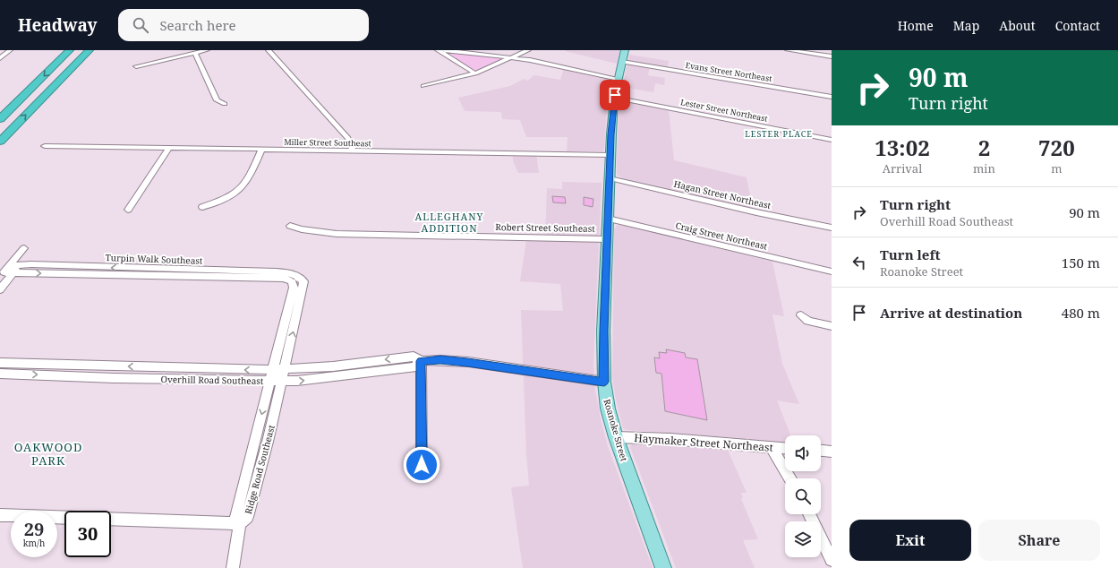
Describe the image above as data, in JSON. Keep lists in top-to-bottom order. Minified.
{"streets":{"main road":["Roanoke Street"],"street":["Evans Street Northeast","Lester Street Northeast","Miller Street Southeast","Hagan Street Northeast","Robert Street Southeast","Craig Street Northeast","Turpin Walk Southeast","Overhill Road Southeast","Haymaker Street Northeast","Ridge Road Southeast"]},"crossings":[["Evans Street Northeast","Roanoke Street"],["Lester Street Northeast","Roanoke Street"],["Miller Street Southeast","Roanoke Street"],["Hagan Street Northeast","Roanoke Street"],["Robert Street Southeast","Roanoke Street"],["Craig Street Northeast","Roanoke Street"],["Turpin Walk Southeast","Ridge Road Southeast"],["Overhill Road Southeast","Roanoke Street"],["Overhill Road Southeast","Ridge Road Southeast"],["Roanoke Street","Haymaker Street Northeast"]],"districts":["LESTER PLACE","ALLEGHANY ADDITION","OAKWOOD PARK"],"page":{"header":"Headway","search":"Search here","nav":["Home","Map","About","Contact"],"turn":["90 m","Turn right"],"eta":["13:02","Arrival","2","min","720","m"],"list":[{"name":"Turn right","note":"Overhill Road Southeast","value":"90 m"},{"name":"Turn left","note":"Roanoke Street","value":"150 m"},{"name":"Arrive at destination","value":"480 m"}],"speed":"29 km/h","limit":"30","buttons":["Exit","Share"]}}
